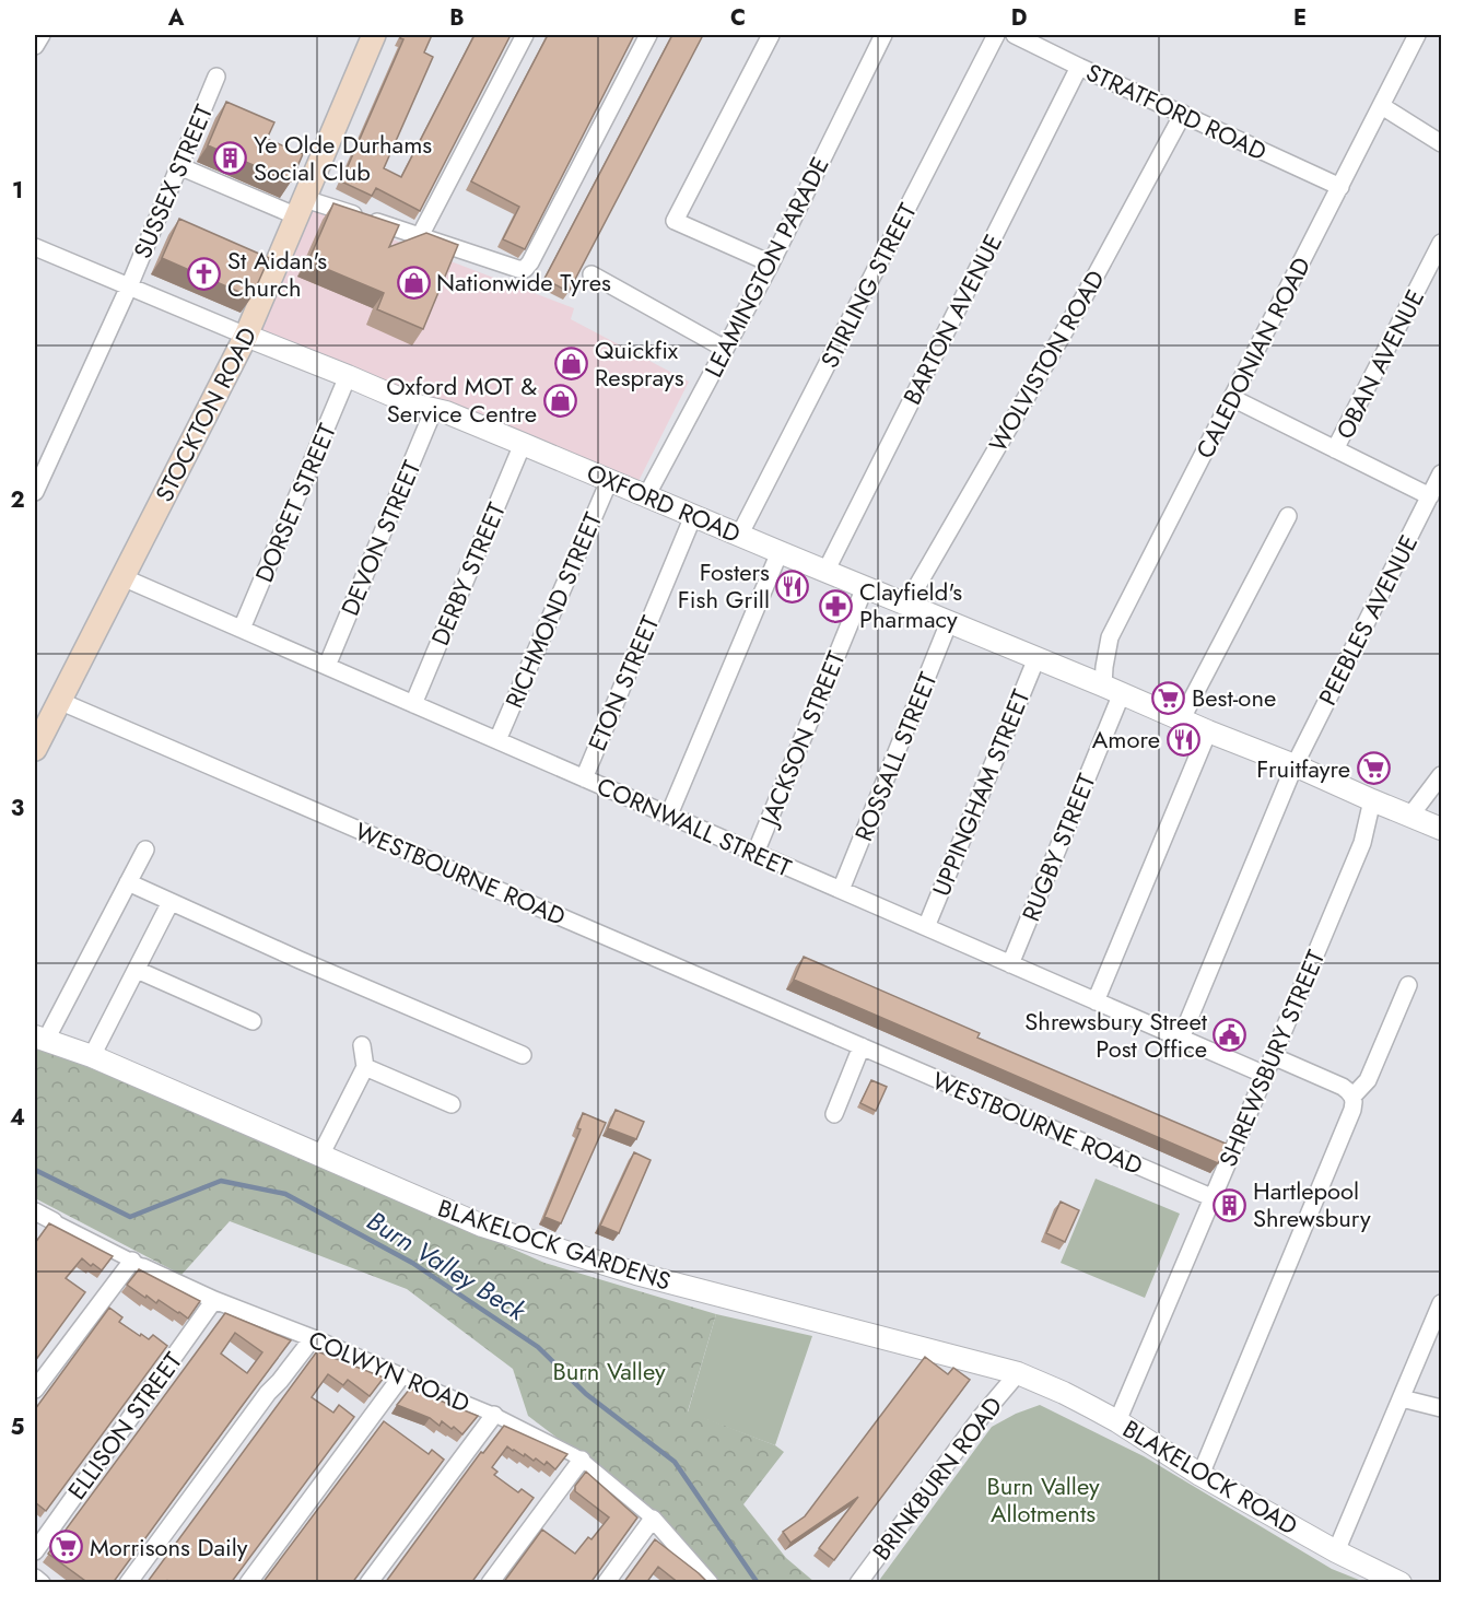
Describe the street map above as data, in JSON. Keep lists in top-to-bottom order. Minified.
{"streets":{"main road":["STOCKTON ROAD"],"street":["STRATFORD ROAD","SUSSEX STREET","LEAMINGTON PARADE","STIRLING STREET","BARTON AVENUE","CALEDONIAN ROAD","WOLVISTON ROAD","OBAN AVENUE","DORSET STREET","OXFORD ROAD","DEVON STREET","DERBY STREET","RICHMOND STREET","PEEBLES AVENUE","ETON STREET","JACKSON STREET","ROSSALL STREET","UPPINGHAM STREET","CORNWALL STREET","RUGBY STREET","WESTBOURNE ROAD","SHREWSBURY STREET","BLAKELOCK GARDENS","COLWYN ROAD","ELLISON STREET","BLAKELOCK ROAD","BRINKBURN ROAD"]},"crossings":[["STRATFORD ROAD","BARTON AVENUE"],["STRATFORD ROAD","CALEDONIAN ROAD"],["STRATFORD ROAD","WOLVISTON ROAD"],["LEAMINGTON PARADE","OXFORD ROAD"],["STIRLING STREET","OXFORD ROAD"],["BARTON AVENUE","OXFORD ROAD"],["CALEDONIAN ROAD","OXFORD ROAD"],["CALEDONIAN ROAD","RUGBY STREET"],["WOLVISTON ROAD","OXFORD ROAD"],["STOCKTON ROAD","OXFORD ROAD"],["STOCKTON ROAD","CORNWALL STREET"],["STOCKTON ROAD","WESTBOURNE ROAD"],["DORSET STREET","OXFORD ROAD"],["DORSET STREET","CORNWALL STREET"],["OXFORD ROAD","DEVON STREET"],["OXFORD ROAD","DERBY STREET"],["OXFORD ROAD","RICHMOND STREET"],["OXFORD ROAD","PEEBLES AVENUE"],["OXFORD ROAD","ETON STREET"],["OXFORD ROAD","JACKSON STREET"],["OXFORD ROAD","ROSSALL STREET"],["OXFORD ROAD","UPPINGHAM STREET"],["OXFORD ROAD","RUGBY STREET"],["OXFORD ROAD","SHREWSBURY STREET"],["DEVON STREET","CORNWALL STREET"],["DERBY STREET","CORNWALL STREET"],["RICHMOND STREET","CORNWALL STREET"],["PEEBLES AVENUE","CORNWALL STREET"],["ETON STREET","CORNWALL STREET"],["JACKSON STREET","CORNWALL STREET"],["ROSSALL STREET","CORNWALL STREET"],["UPPINGHAM STREET","CORNWALL STREET"],["CORNWALL STREET","RUGBY STREET"],["CORNWALL STREET","SHREWSBURY STREET"],["WESTBOURNE ROAD","SHREWSBURY STREET"],["SHREWSBURY STREET","BLAKELOCK ROAD"],["BLAKELOCK GARDENS","BLAKELOCK ROAD"],["BLAKELOCK GARDENS","BRINKBURN ROAD"],["COLWYN ROAD","ELLISON STREET"],["BLAKELOCK ROAD","BRINKBURN ROAD"]],"water":["Burn Valley Beck"],"parks":["Burn Valley","Burn Valley Allotments"],"places":{"building":["Ye Olde Durhams Social Club","Hartlepool Shrewsbury"],"church":["St Aidan's Church"],"shop":["Nationwide Tyres","Quickfix Resprays","Oxford MOT & Service Centre"],"restaurant":["Fosters Fish Grill","Amore"],"pharmacy":["Clayfield's Pharmacy"],"supermarket":["Best-one","Fruitfayre","Morrisons Daily"],"public building":["Shrewsbury Street Post Office"]},"grid":{"columns":["A","B","C","D","E"],"rows":["1","2","3","4","5"]}}
